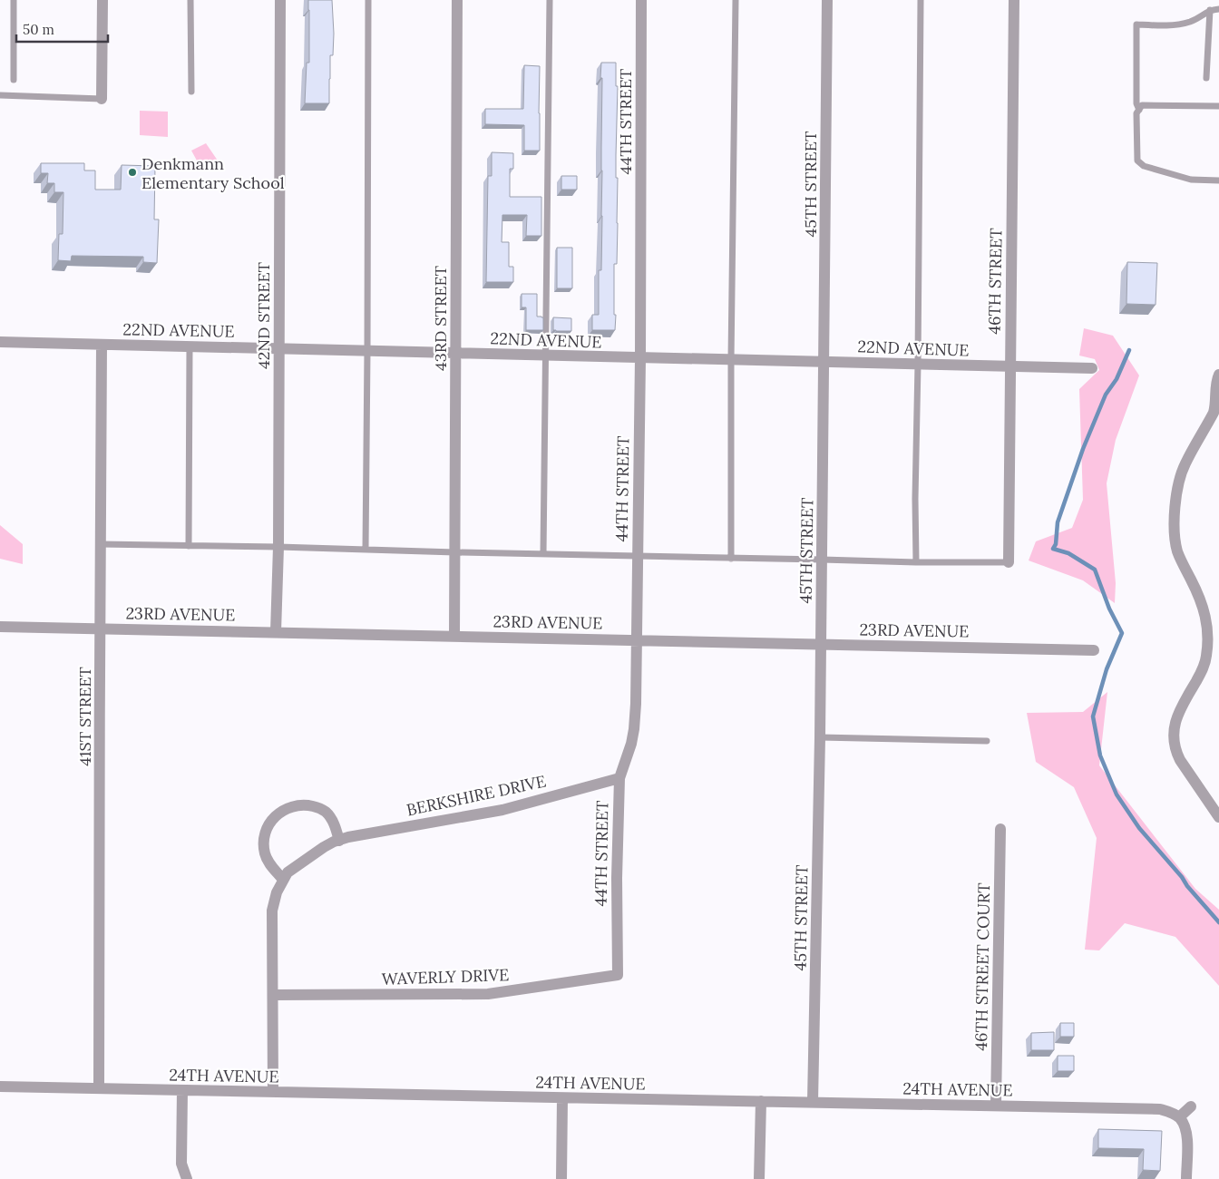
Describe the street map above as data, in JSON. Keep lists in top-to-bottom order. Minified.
{"streets":{"street":["44TH STREET","45TH STREET","46TH STREET","42ND STREET","43RD STREET","22ND AVENUE","23RD AVENUE","41ST STREET","BERKSHIRE DRIVE","46TH STREET COURT","WAVERLY DRIVE","24TH AVENUE"]},"crossings":[["44TH STREET","22ND AVENUE"],["44TH STREET","23RD AVENUE"],["44TH STREET","BERKSHIRE DRIVE"],["44TH STREET","WAVERLY DRIVE"],["45TH STREET","22ND AVENUE"],["45TH STREET","23RD AVENUE"],["45TH STREET","24TH AVENUE"],["46TH STREET","22ND AVENUE"],["42ND STREET","22ND AVENUE"],["42ND STREET","23RD AVENUE"],["43RD STREET","22ND AVENUE"],["43RD STREET","23RD AVENUE"],["22ND AVENUE","41ST STREET"],["23RD AVENUE","41ST STREET"],["41ST STREET","24TH AVENUE"],["BERKSHIRE DRIVE","WAVERLY DRIVE"],["BERKSHIRE DRIVE","24TH AVENUE"],["46TH STREET COURT","24TH AVENUE"]],"places":["Denkmann Elementary School"],"scale_bar":"50 m"}
